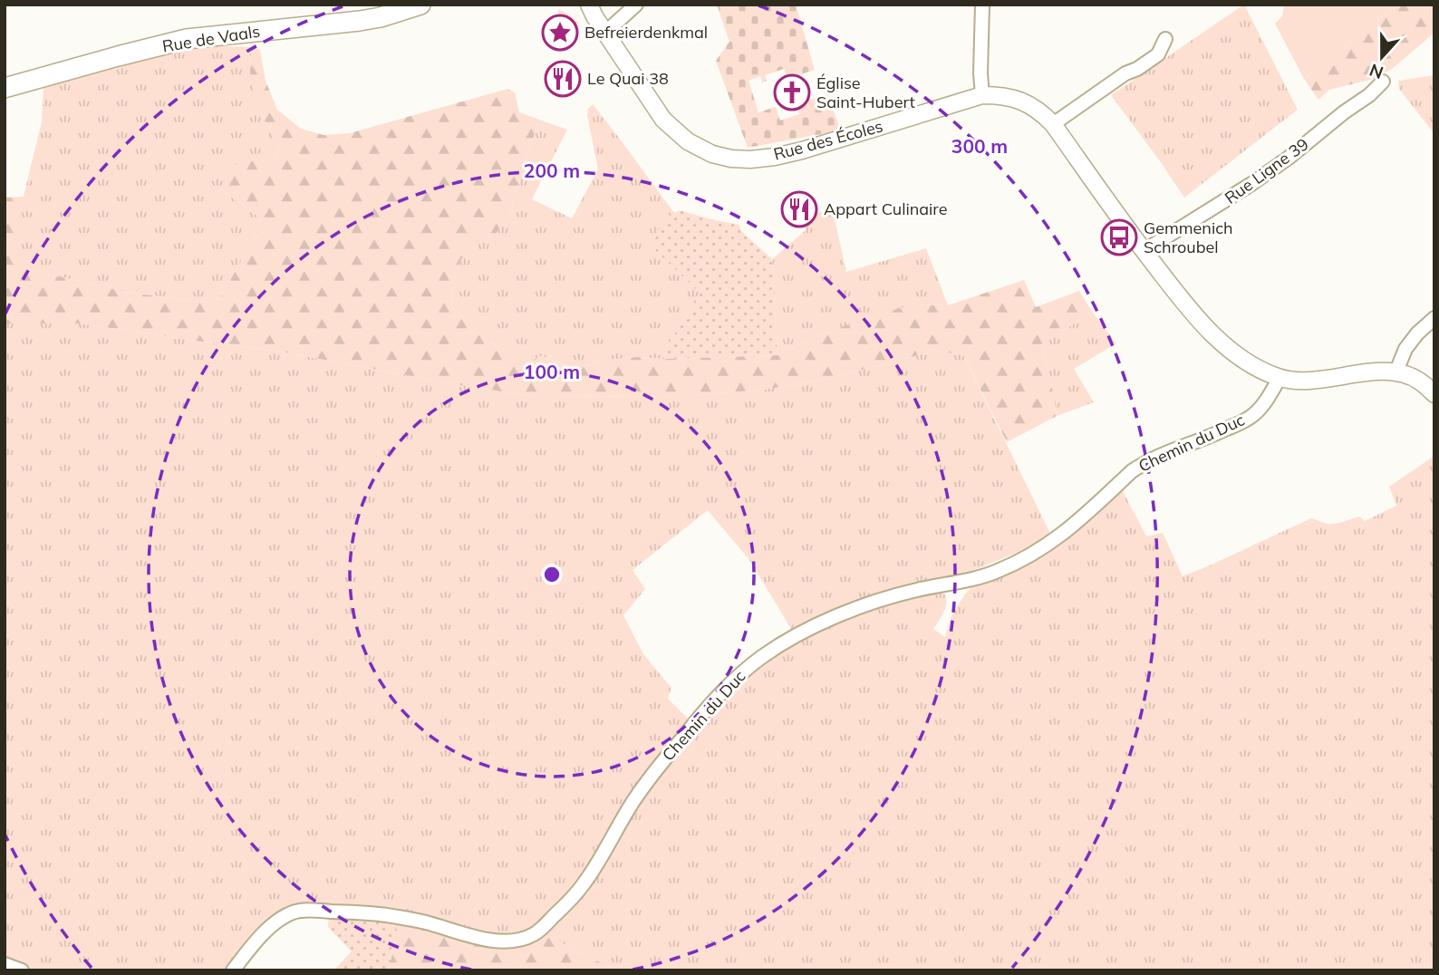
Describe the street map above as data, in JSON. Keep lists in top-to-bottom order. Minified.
{"streets":{"main road":["Rue de Vaals"],"street":["Rue des Écoles","Rue Ligne 39","Chemin du Duc"]},"crossings":[["Rue des Écoles","Rue Ligne 39"],["Rue des Écoles","Chemin du Duc"]],"places":{"place":["Befreierdenkmal"],"restaurant":["Le Quai 38","Appart Culinaire"],"church":["Église Saint-Hubert"],"bus stop":["Gemmenich Schroubel"]},"north":"bottom","rings":["300 m","200 m","100 m"]}
